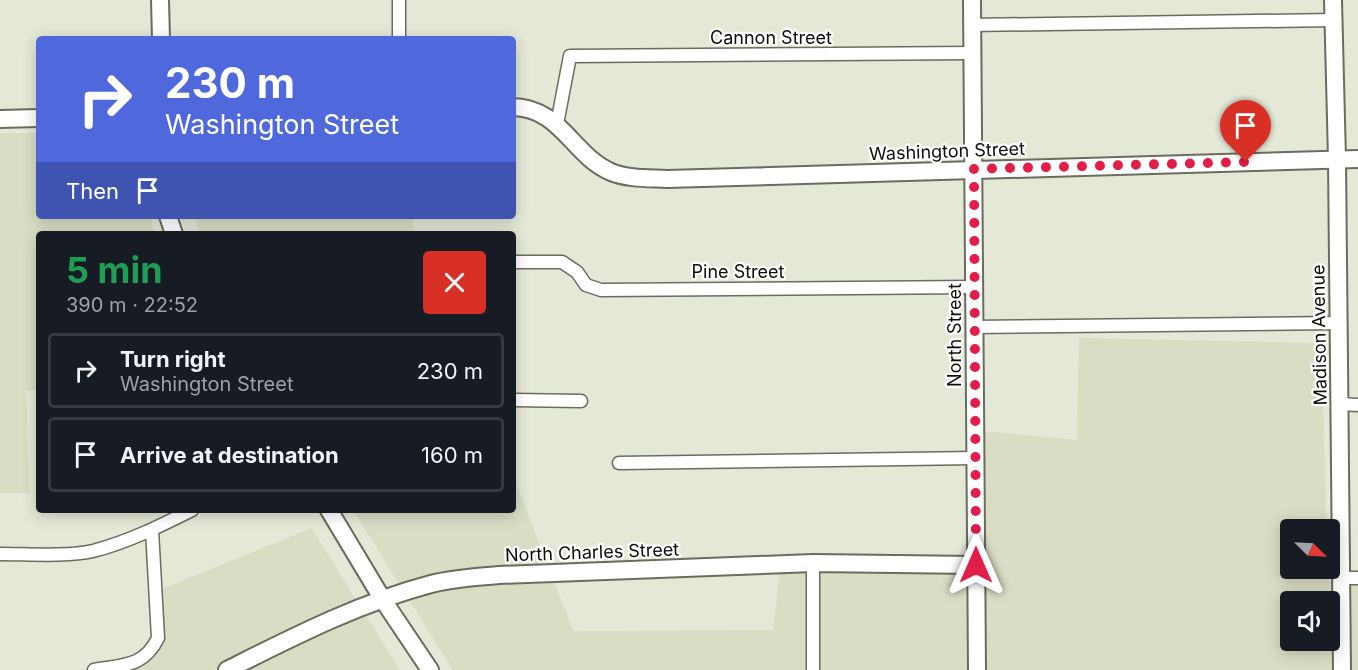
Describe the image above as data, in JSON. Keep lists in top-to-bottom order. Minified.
{"streets":{"street":["Cannon Street","Washington Street","Pine Street","North Street","Madison Avenue","North Charles Street"]},"crossings":[["Cannon Street","Washington Street"],["Cannon Street","North Street"],["Washington Street","North Street"],["Washington Street","Madison Avenue"],["Pine Street","North Street"],["North Street","North Charles Street"]],"north":"bottom right","page":{"turn":["230 m","Washington Street"],"then":"Then","heading":["5 min","390 m · 22:52"],"list":[{"name":"Turn right","note":"Washington Street","value":"230 m"},{"name":"Arrive at destination","value":"160 m"}]}}
